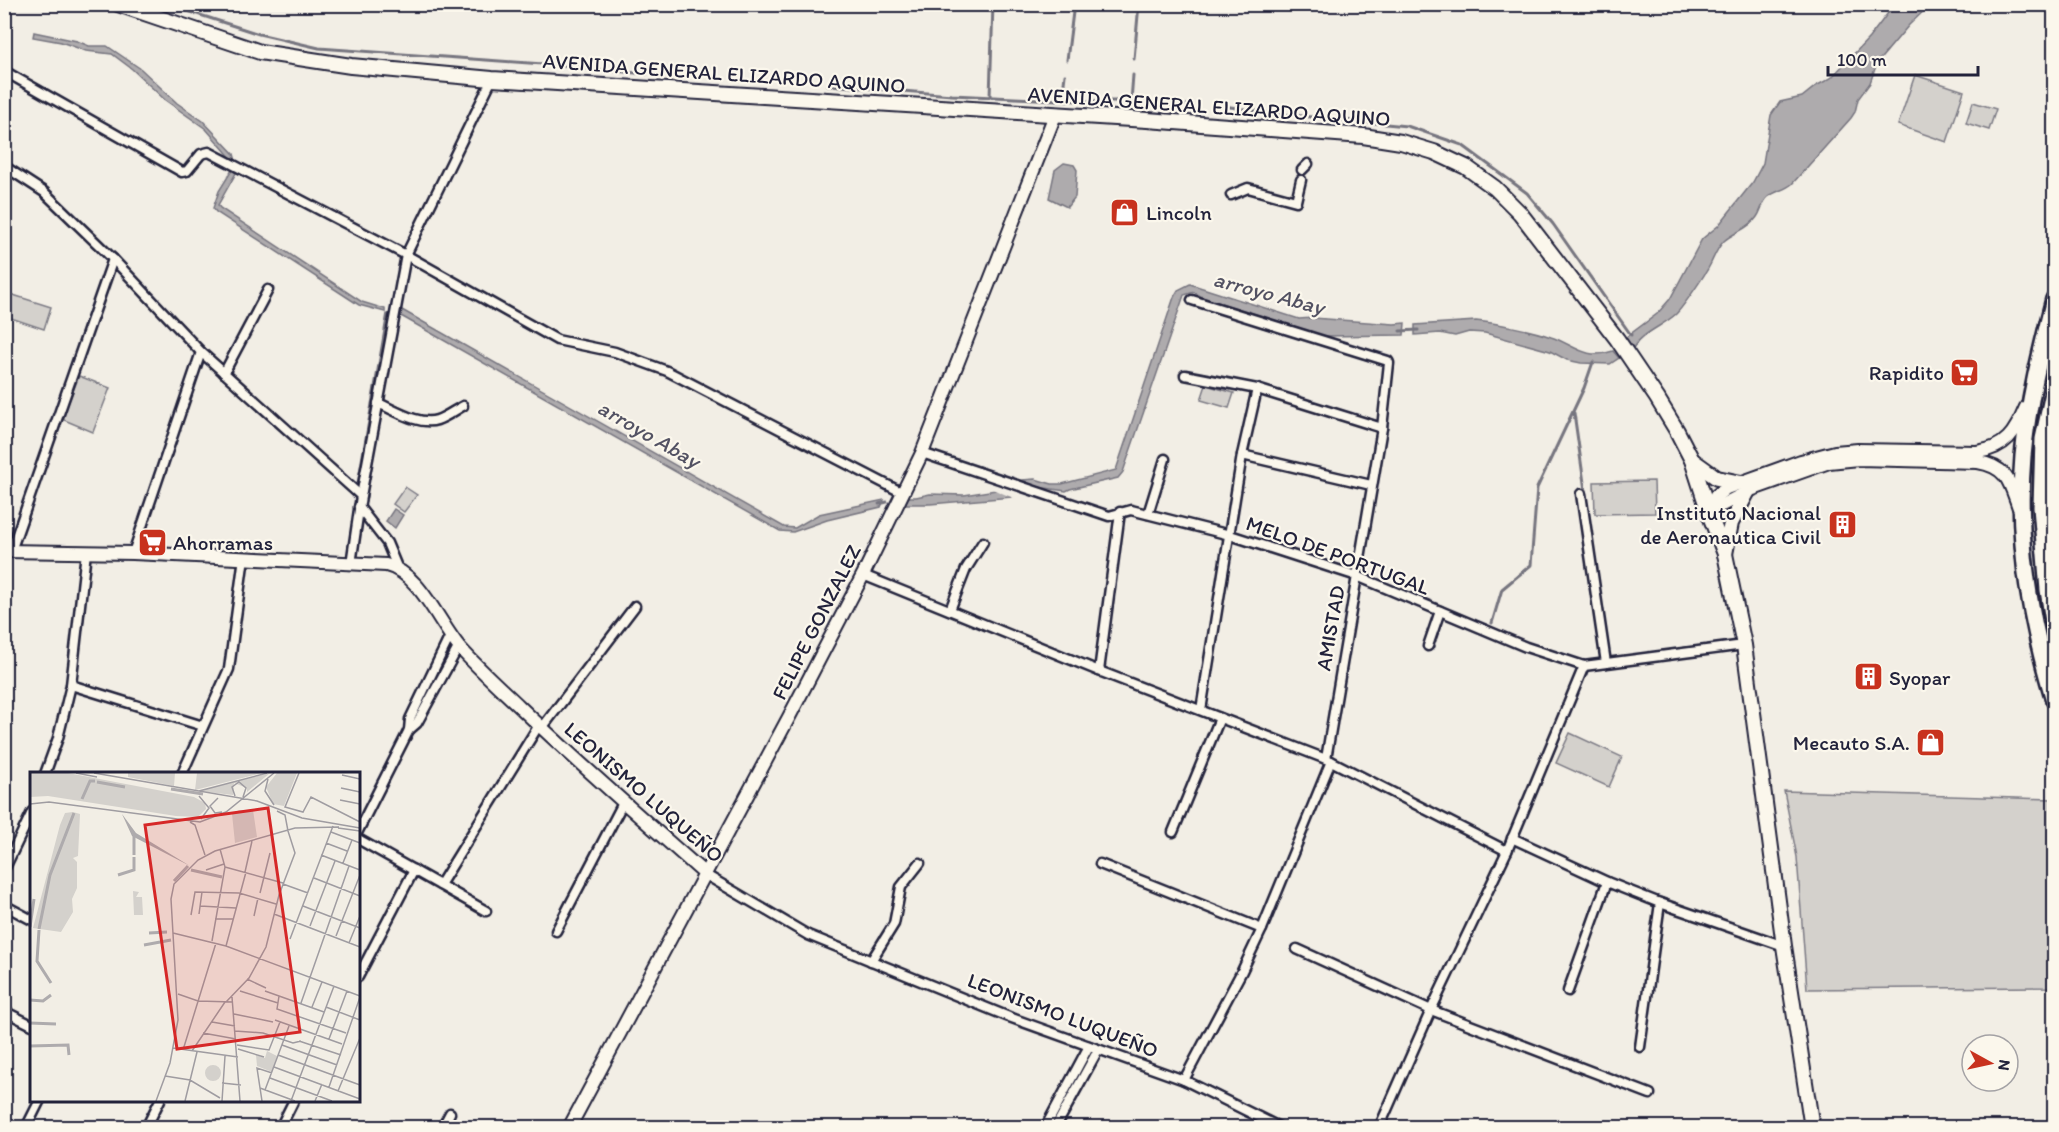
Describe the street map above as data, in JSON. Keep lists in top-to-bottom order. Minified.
{"streets":{"main road":["AVENIDA GENERAL ELIZARDO AQUINO"],"street":["MELO DE PORTUGAL","FELIPE GONZALEZ","AMISTAD","LEONISMO LUQUEÑO"]},"crossings":[["AVENIDA GENERAL ELIZARDO AQUINO","MELO DE PORTUGAL"],["AVENIDA GENERAL ELIZARDO AQUINO","FELIPE GONZALEZ"],["MELO DE PORTUGAL","FELIPE GONZALEZ"],["MELO DE PORTUGAL","AMISTAD"],["FELIPE GONZALEZ","LEONISMO LUQUEÑO"],["AMISTAD","LEONISMO LUQUEÑO"]],"water":["arroyo Abay"],"places":{"shop":["Lincoln","Mecauto S.A."],"supermarket":["Rapidito","Ahorramas"],"building":["Instituto Nacional de Aeronautica Civil","Syopar"]},"scale_bar":"100 m","north":"right"}
